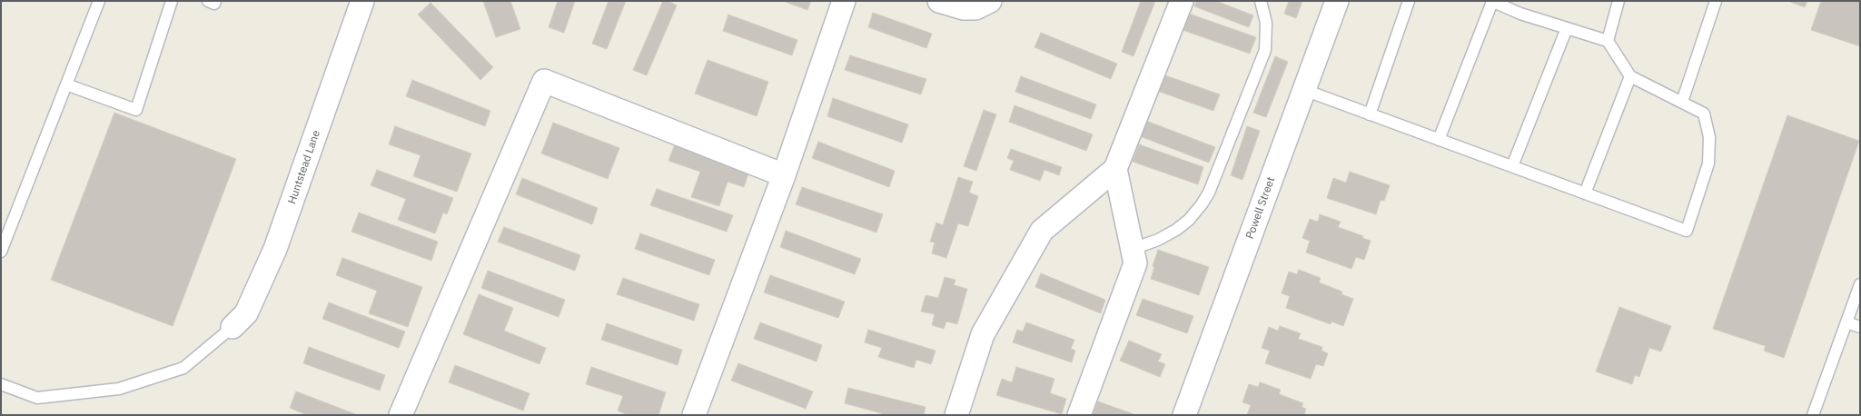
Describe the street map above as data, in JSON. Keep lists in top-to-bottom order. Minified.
{"streets":{"street":["Huntstead Lane","Powell Street"]}}
